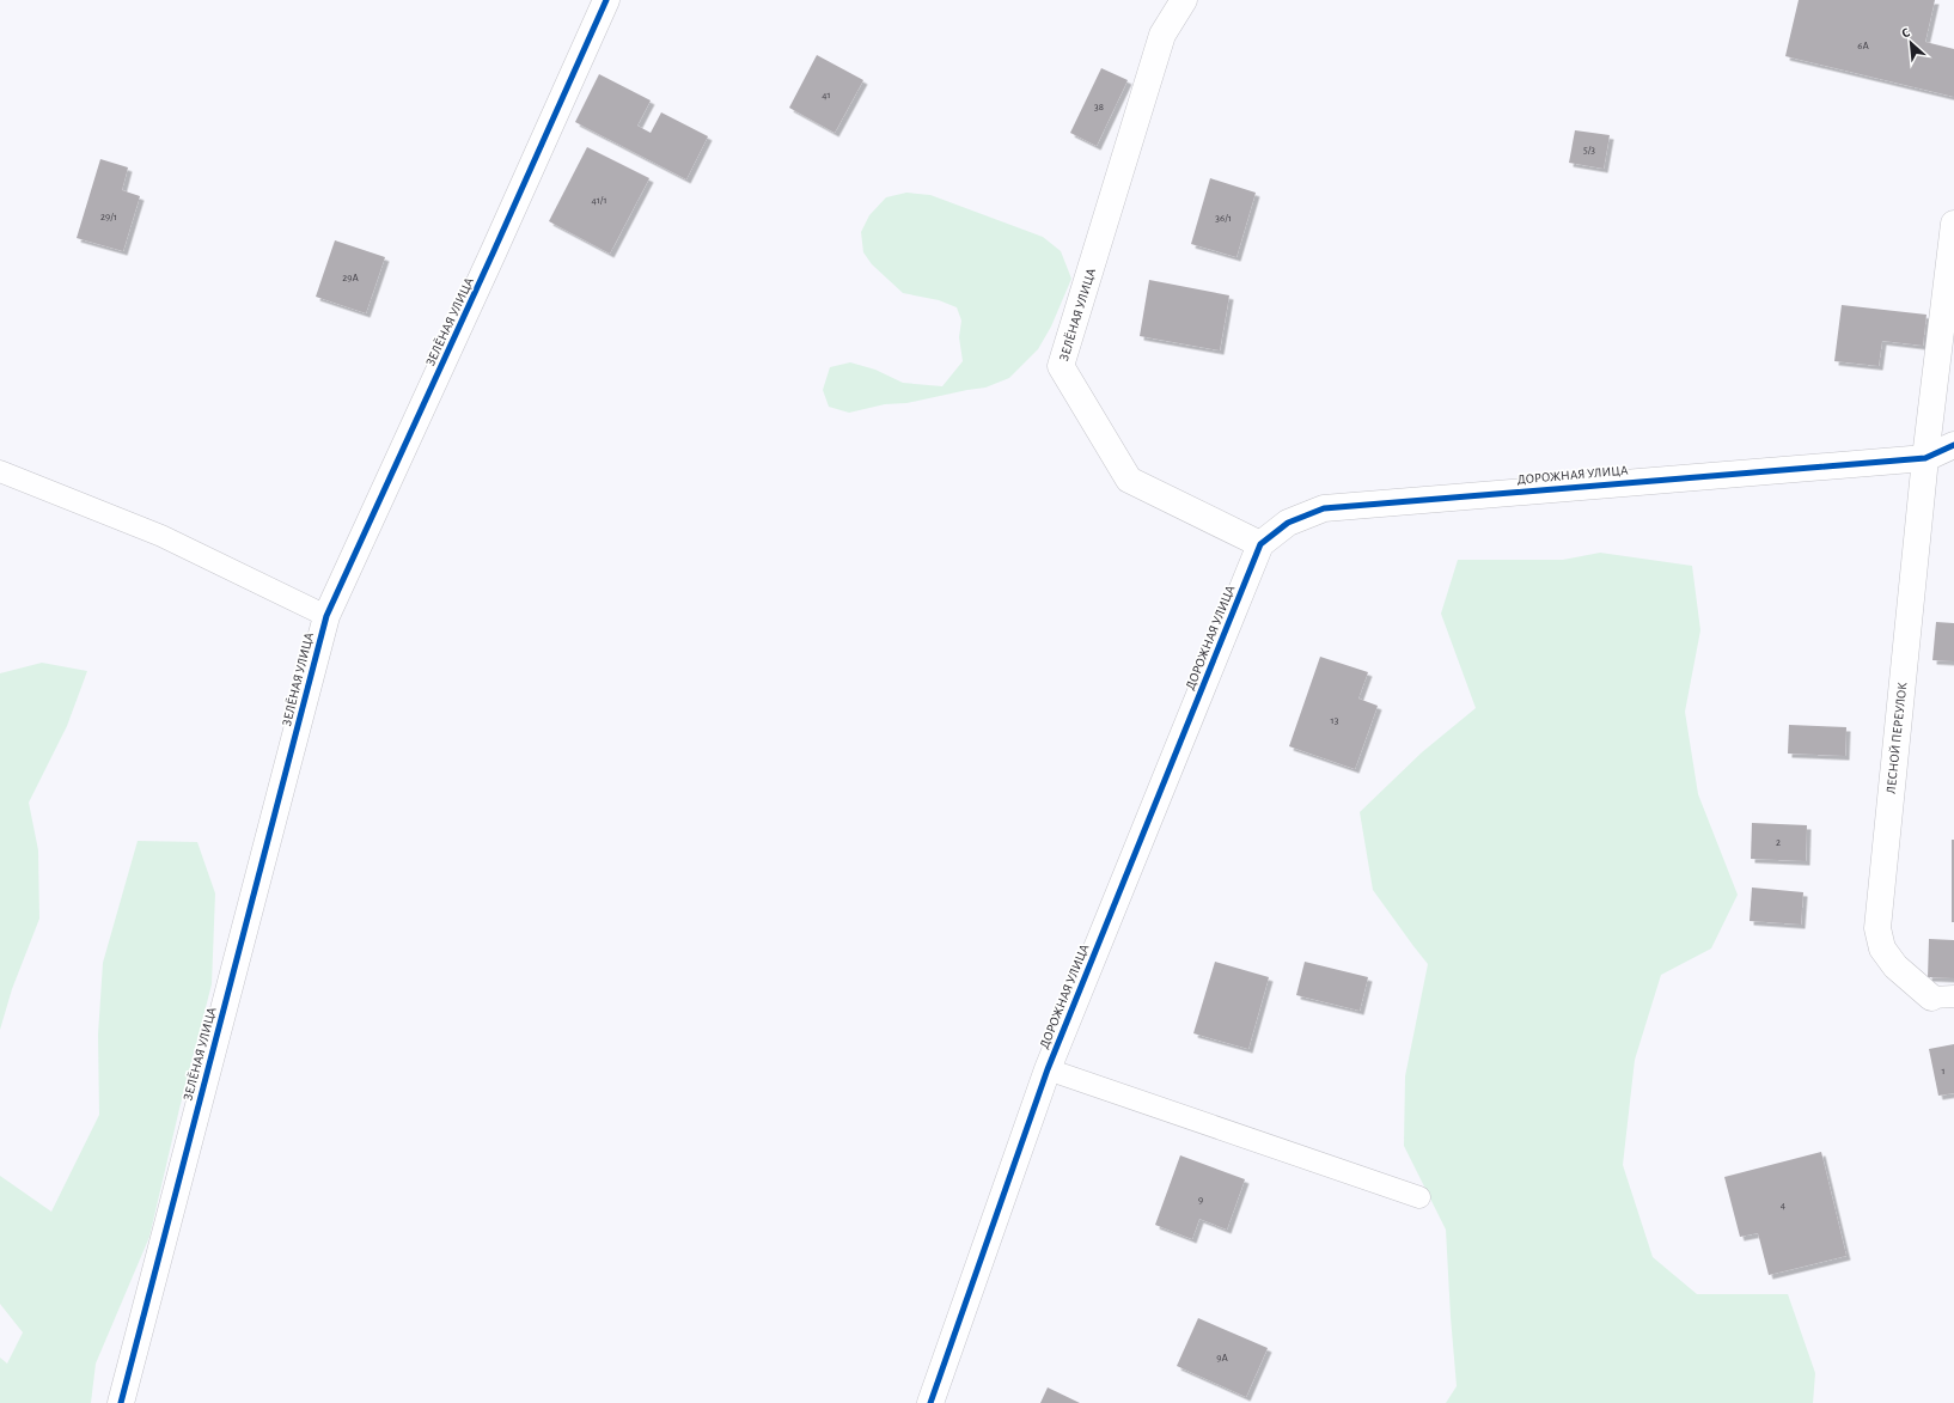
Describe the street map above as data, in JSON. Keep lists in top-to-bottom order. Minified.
{"streets":{"street":["ЗЕЛЁНАЯ УЛИЦА","ДОРОЖНАЯ УЛИЦА","ЛЕСНОЙ ПЕРЕУЛОК"]},"crossings":[["ЗЕЛЁНАЯ УЛИЦА","ДОРОЖНАЯ УЛИЦА"],["ДОРОЖНАЯ УЛИЦА","ЛЕСНОЙ ПЕРЕУЛОК"]],"house_numbers":["6А","41","38","5/3","41/1","29/1","36/1","29А","13","2","1","9","4","9А"],"north":"top left"}
